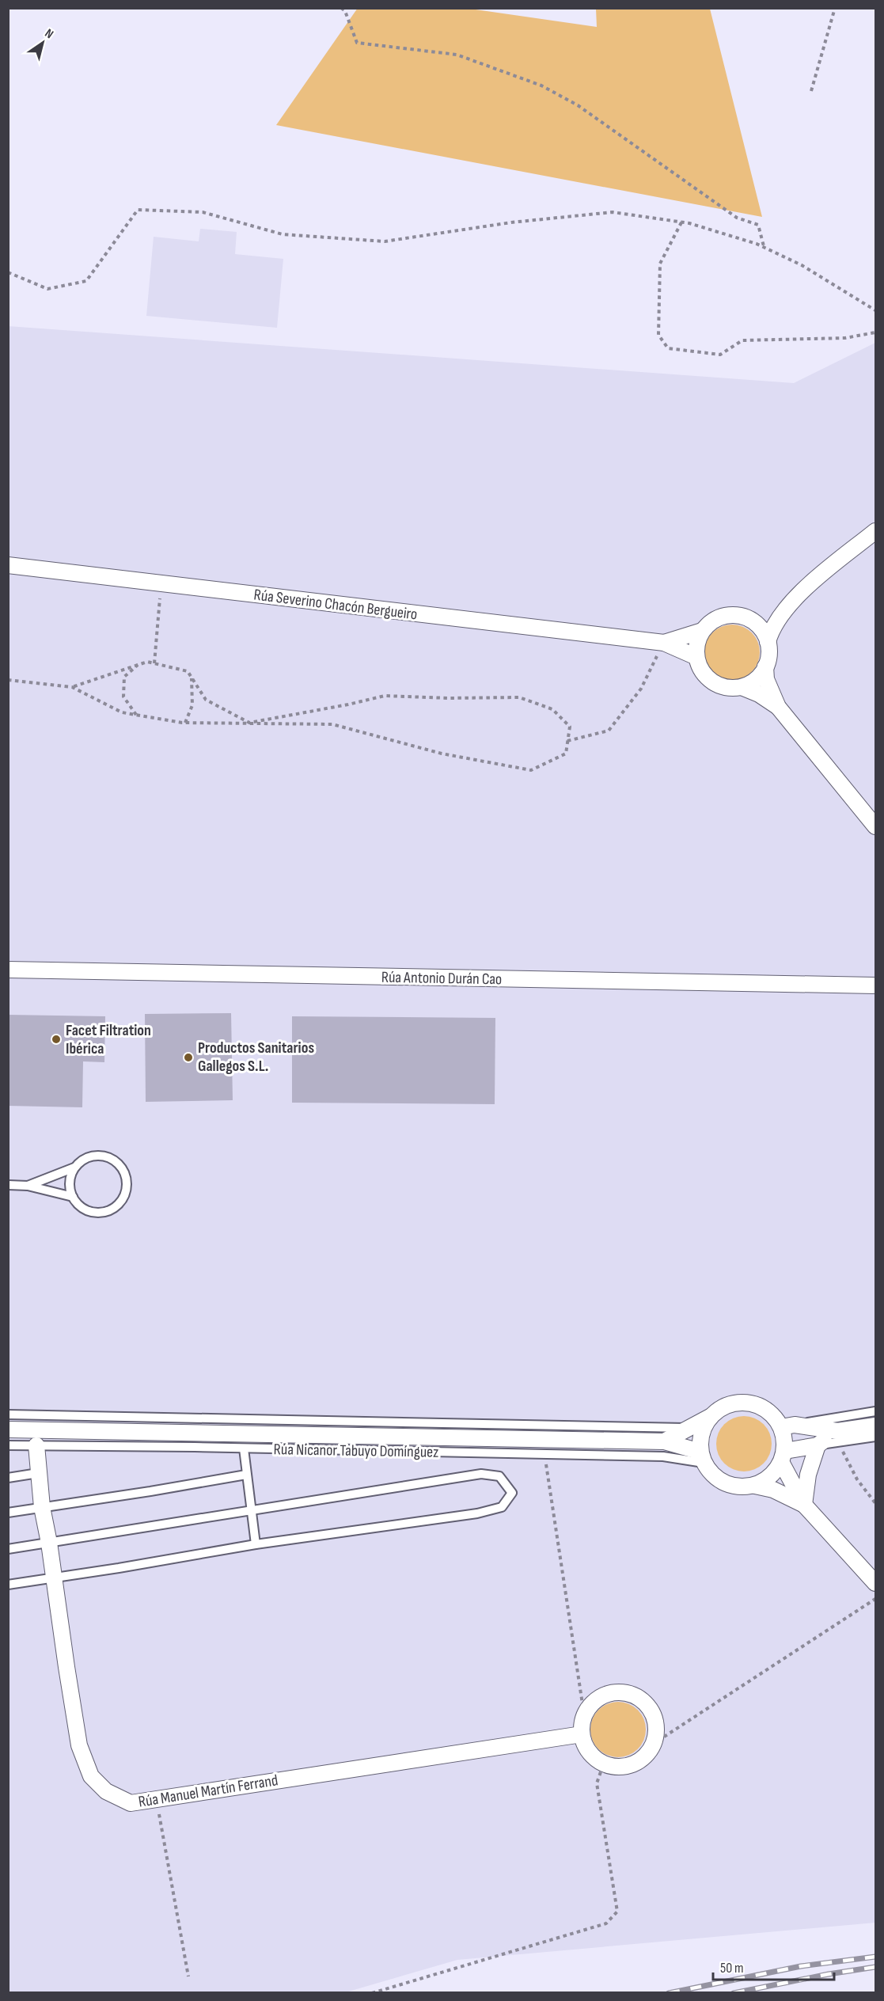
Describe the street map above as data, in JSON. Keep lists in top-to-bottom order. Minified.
{"streets":{"street":["Rúa Severino Chacón Bergueiro","Rúa Antonio Durán Cao","Rúa Nicanor Tabuyo Domínguez","Rúa Manuel Martín Ferrand"]},"crossings":[["Rúa Nicanor Tabuyo Domínguez","Rúa Manuel Martín Ferrand"]],"places":["Facet Filtration Ibérica","Productos Sanitarios Gallegos S.L."],"scale_bar":"50 m","north":"top right"}
